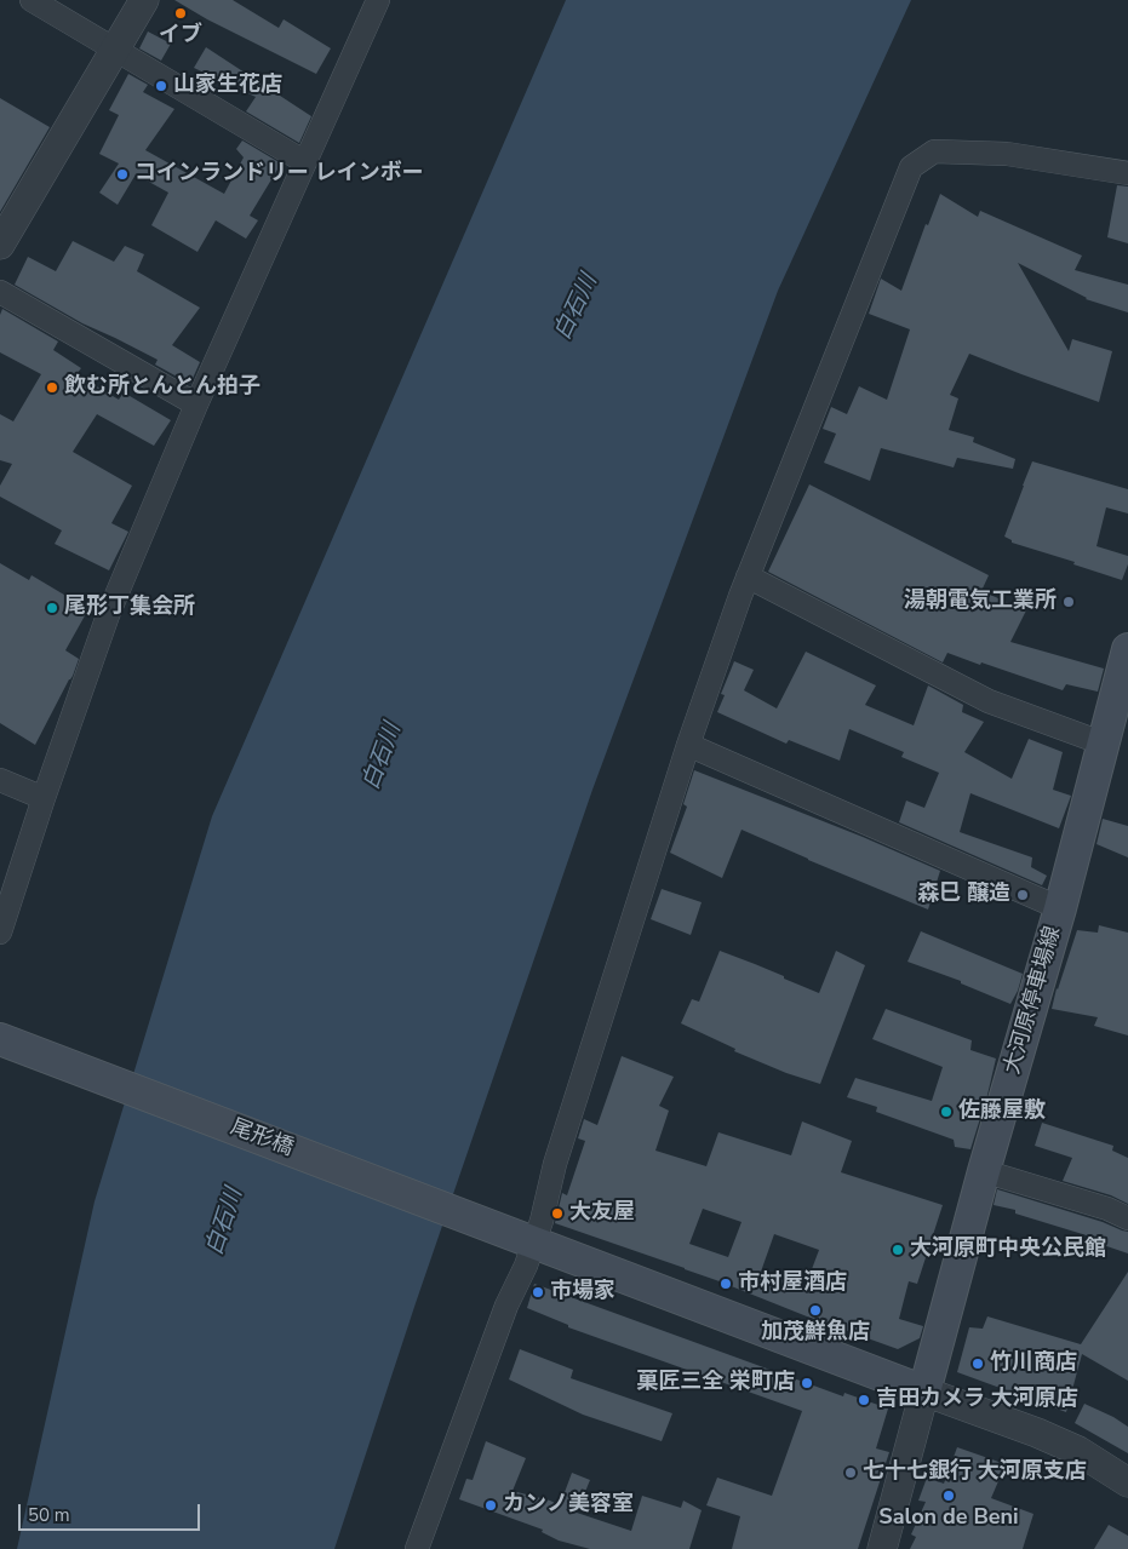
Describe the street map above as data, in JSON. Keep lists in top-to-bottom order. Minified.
{"streets":{"main road":["大河原停車場線","尾形橋"]},"water":["白石川"],"places":["イブ","山家生花店","コインランドリー レインボー","飲む所とんとん拍子","湯朝電気工業所","尾形丁集会所","森巳 醸造","佐藤屋敷","大友屋","大河原町中央公民館","市村屋酒店","市場家","加茂鮮魚店","竹川商店","菓匠三全 栄町店","吉田カメラ 大河原店","七十七銀行 大河原支店","Salon de Beni","カンノ美容室"],"scale_bar":"50 m"}
